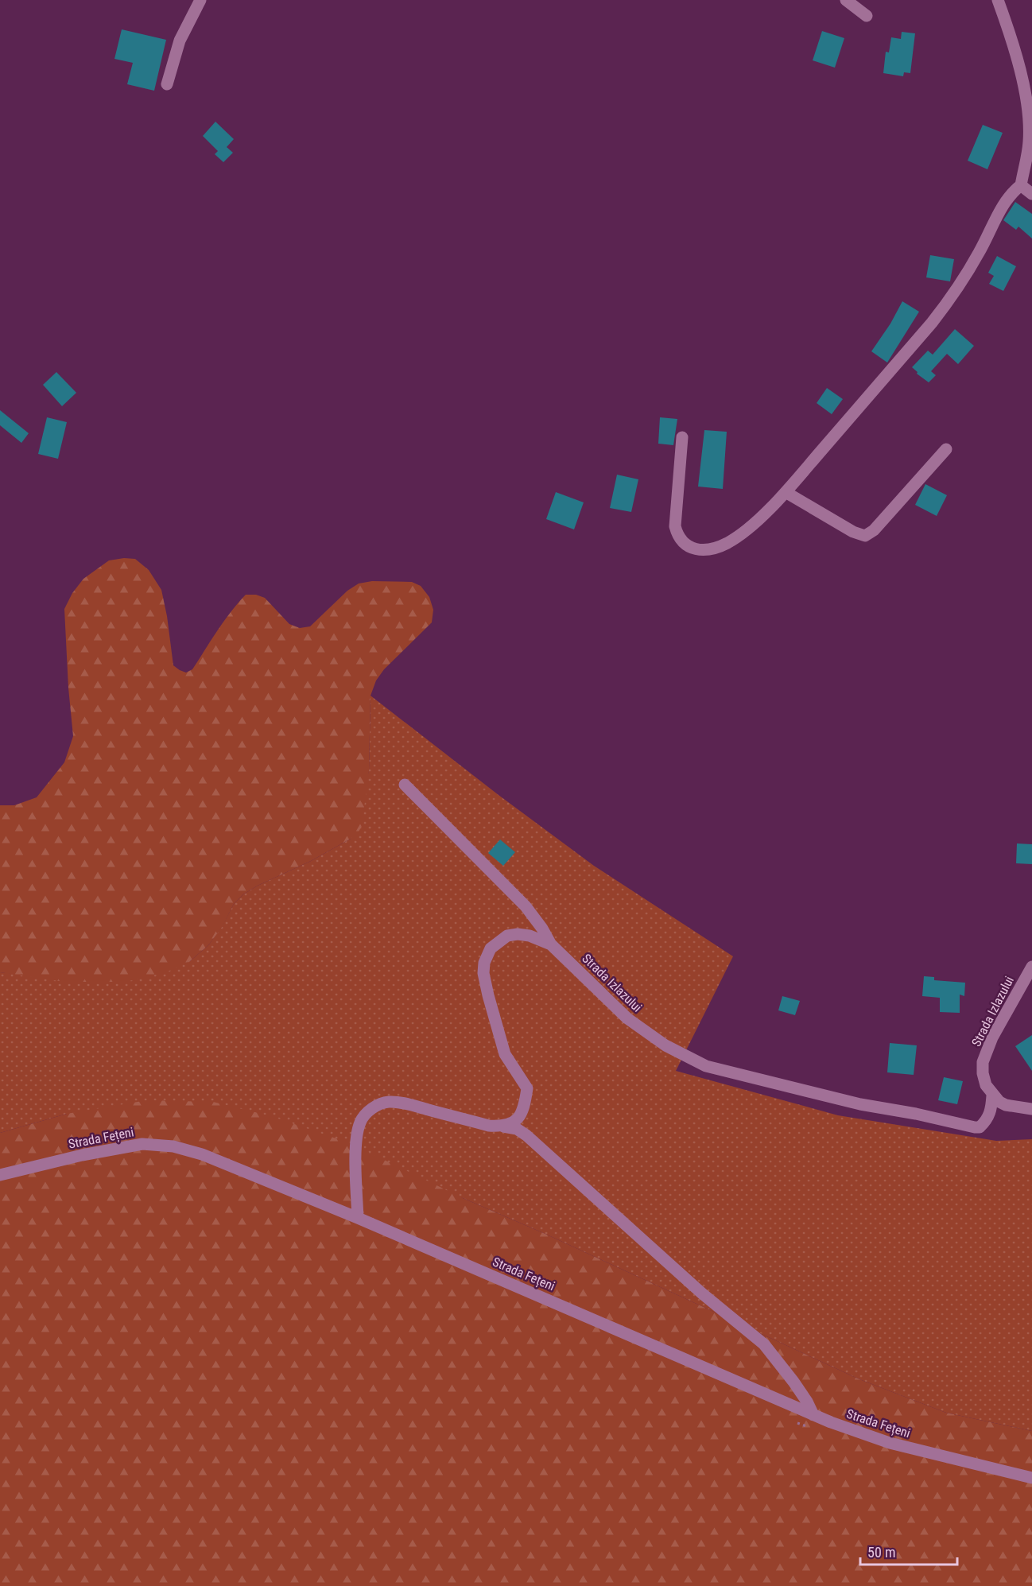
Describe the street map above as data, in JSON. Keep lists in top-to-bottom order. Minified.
{"streets":{"street":["Strada Izlazului","Strada Fețeni"]},"scale_bar":"50 m"}
